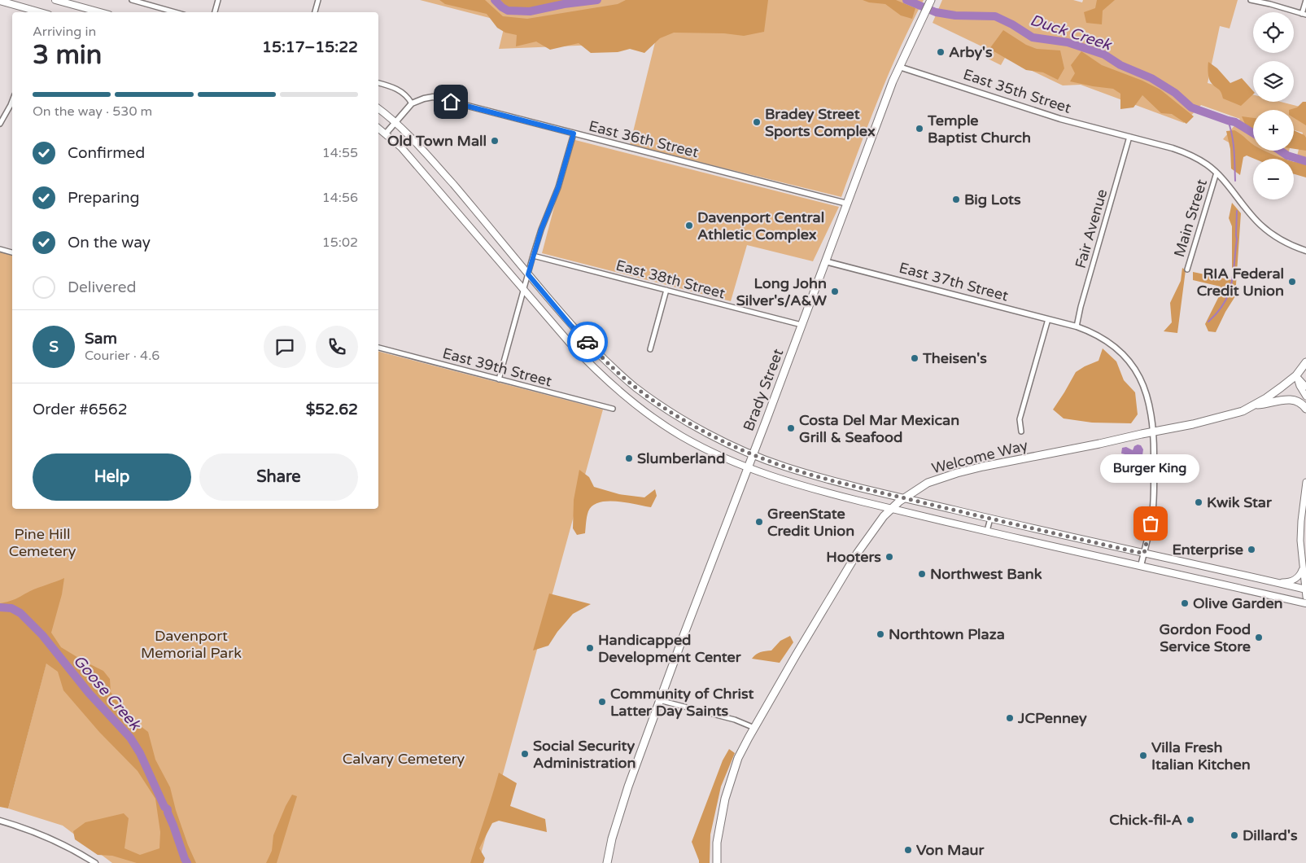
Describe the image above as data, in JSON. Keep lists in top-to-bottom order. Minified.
{"streets":{"highway":["Brady Street","Welcome Way"],"street":["East 35th Street","East 36th Street","Main Street","Fair Avenue","East 38th Street","East 37th Street","East 39th Street"]},"crossings":[["East 35th Street","Main Street"],["East 35th Street","Fair Avenue"],["East 35th Street","Brady Street"],["East 36th Street","Brady Street"],["Fair Avenue","East 37th Street"],["East 38th Street","Brady Street"],["East 37th Street","Brady Street"],["East 37th Street","Welcome Way"]],"water":["Duck Creek","Goose Creek"],"parks":["Pine Hill Cemetery","Davenport Memorial Park","Calvary Cemetery"],"places":["Arby's","Bradey Street Sports Complex","Temple Baptist Church","Old Town Mall","Big Lots","Davenport Central Athletic Complex","RIA Federal Credit Union","Long John Silver's/A&W","Theisen's","Costa Del Mar Mexican Grill & Seafood","Slumberland","Kwik Star","GreenState Credit Union","Burger King","Enterprise","Hooters","Northwest Bank","Olive Garden","Northtown Plaza","Gordon Food Service Store","Handicapped Development Center","Community of Christ Latter Day Saints","JCPenney","Social Security Administration","Villa Fresh Italian Kitchen","Chick-fil-A","Dillard's","Von Maur"],"page":{"map_buttons":["+","−"],"heading":["3 min","Arriving in","15:17–15:22"],"panel":["Sam","Courier · 4.6","Order #6562","$52.62"],"bar":"On the way · 530 m","list":[["Confirmed","14:55"],["Preparing","14:56"],["On the way","15:02"],"Delivered"],"round":"S","buttons":["Help","Share"],"bubble":"Burger King"}}
